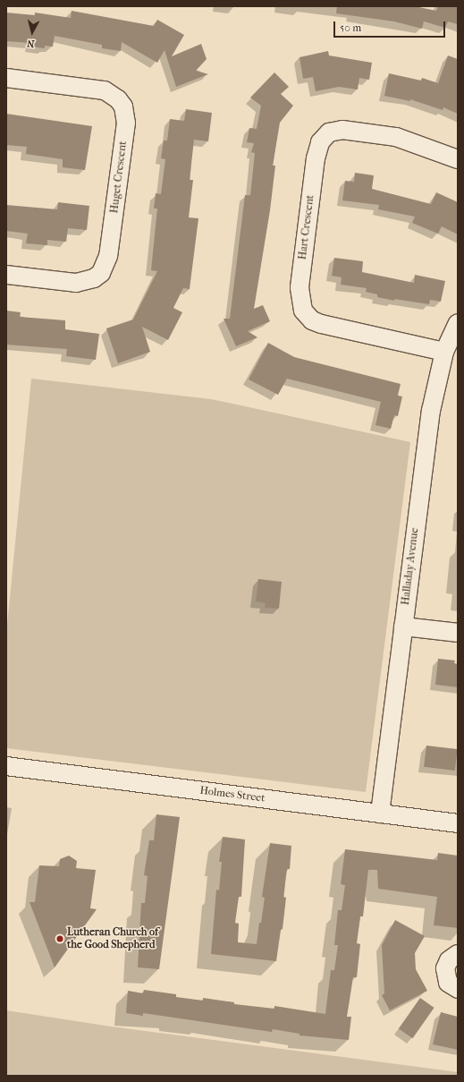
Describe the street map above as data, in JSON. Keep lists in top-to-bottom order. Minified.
{"streets":{"street":["Huget Crescent","Hart Crescent","Halladay Avenue","Holmes Street"]},"crossings":[["Hart Crescent","Halladay Avenue"],["Halladay Avenue","Holmes Street"]],"places":["Lutheran Church of the Good Shepherd"],"scale_bar":"50 m","north":"bottom"}
